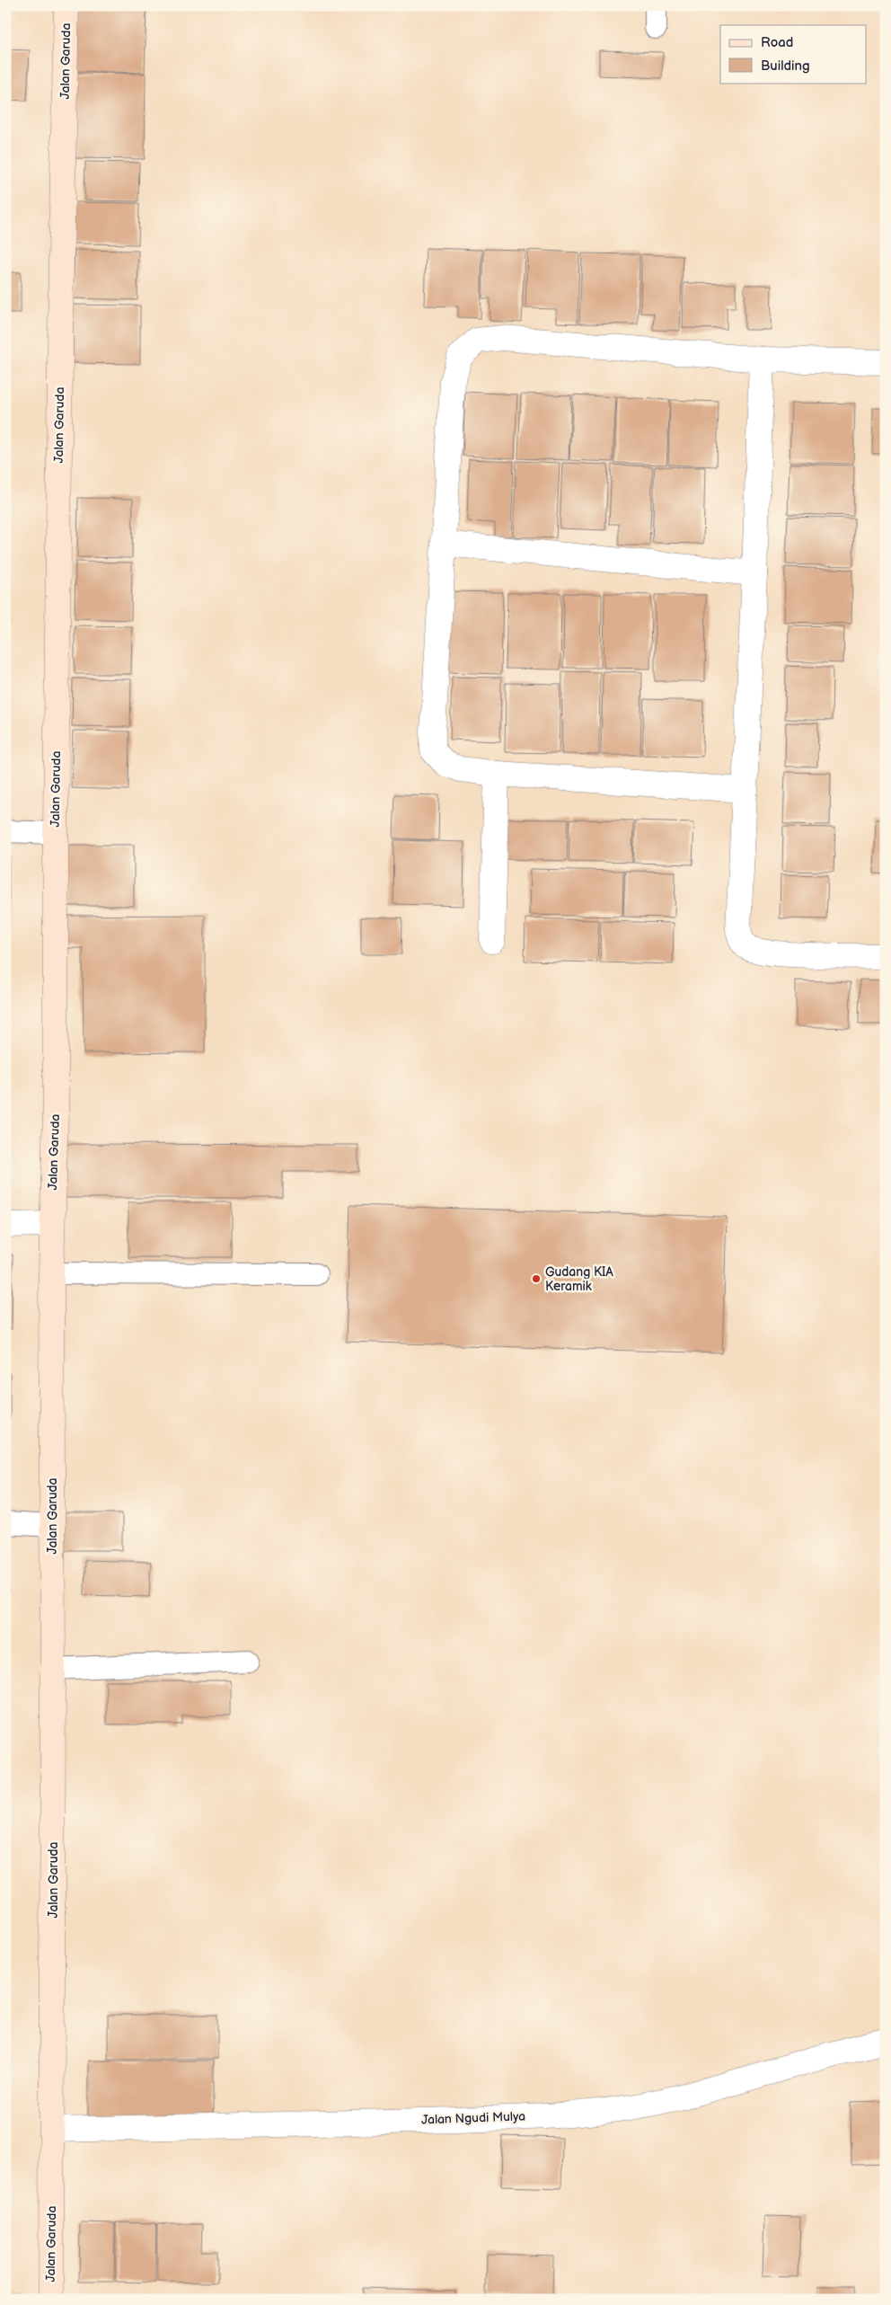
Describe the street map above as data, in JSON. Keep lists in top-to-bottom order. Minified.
{"streets":{"main road":["Jalan Garuda"],"street":["Jalan Ngudi Mulya"]},"crossings":[["Jalan Garuda","Jalan Ngudi Mulya"]],"places":["Gudang KIA Keramik"],"legend":["Road","Building"]}
